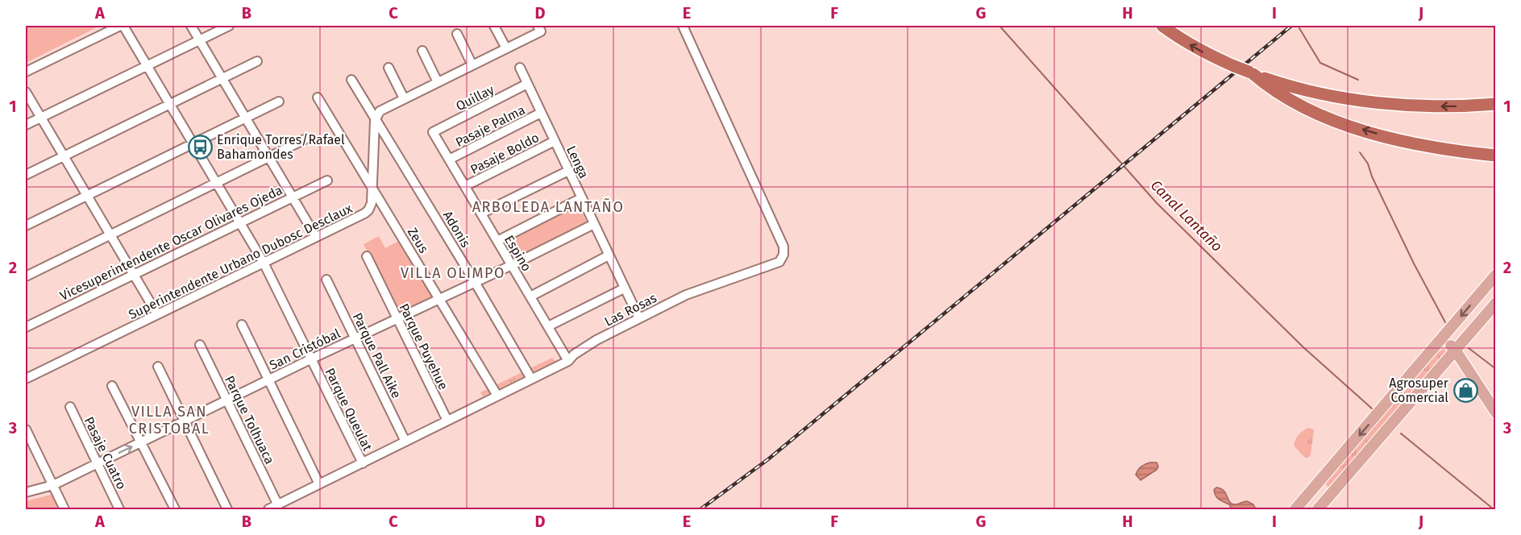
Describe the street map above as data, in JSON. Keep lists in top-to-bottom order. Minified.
{"streets":{"street":["Quillay","Pasaje Palma","Pasaje Boldo","Lenga","Adonis","Zeus","Vicesuperintendente Oscar Olivares Ojeda","Espino","Superintendente Urbano Dubosc Desclaux","Las Rosas","Parque Puyehue","San Cristóbal","Parque Pall Aike","Parque Queulat","Parque Tolhuaca","Pasaje Cuatro"]},"crossings":[["Quillay","Lenga"],["Quillay","Espino"],["Pasaje Palma","Lenga"],["Pasaje Palma","Espino"],["Pasaje Boldo","Lenga"],["Pasaje Boldo","Espino"],["Lenga","Las Rosas"],["Lenga","San Cristóbal"],["Adonis","Superintendente Urbano Dubosc Desclaux"],["Adonis","Las Rosas"],["Adonis","San Cristóbal"],["Zeus","Superintendente Urbano Dubosc Desclaux"],["Zeus","Las Rosas"],["Zeus","San Cristóbal"],["Vicesuperintendente Oscar Olivares Ojeda","Parque Queulat"],["Espino","Las Rosas"],["Espino","San Cristóbal"],["Superintendente Urbano Dubosc Desclaux","Parque Queulat"],["Las Rosas","Parque Puyehue"],["Las Rosas","Parque Pall Aike"],["Las Rosas","Parque Queulat"],["Las Rosas","Parque Tolhuaca"],["Parque Puyehue","San Cristóbal"],["San Cristóbal","Parque Pall Aike"],["San Cristóbal","Parque Queulat"],["San Cristóbal","Parque Tolhuaca"],["San Cristóbal","Pasaje Cuatro"]],"districts":["ARBOLEDA LANTAÑO","VILLA OLIMPO","VILLA SAN CRISTOBAL"],"water":["Canal Lantaño"],"places":{"bus stop":["Enrique Torres/Rafael Bahamondes"],"shop":["Agrosuper Comercial"]},"grid":{"columns":["A","B","C","D","E","F","G","H","I","J"],"rows":["1","2","3"]}}
